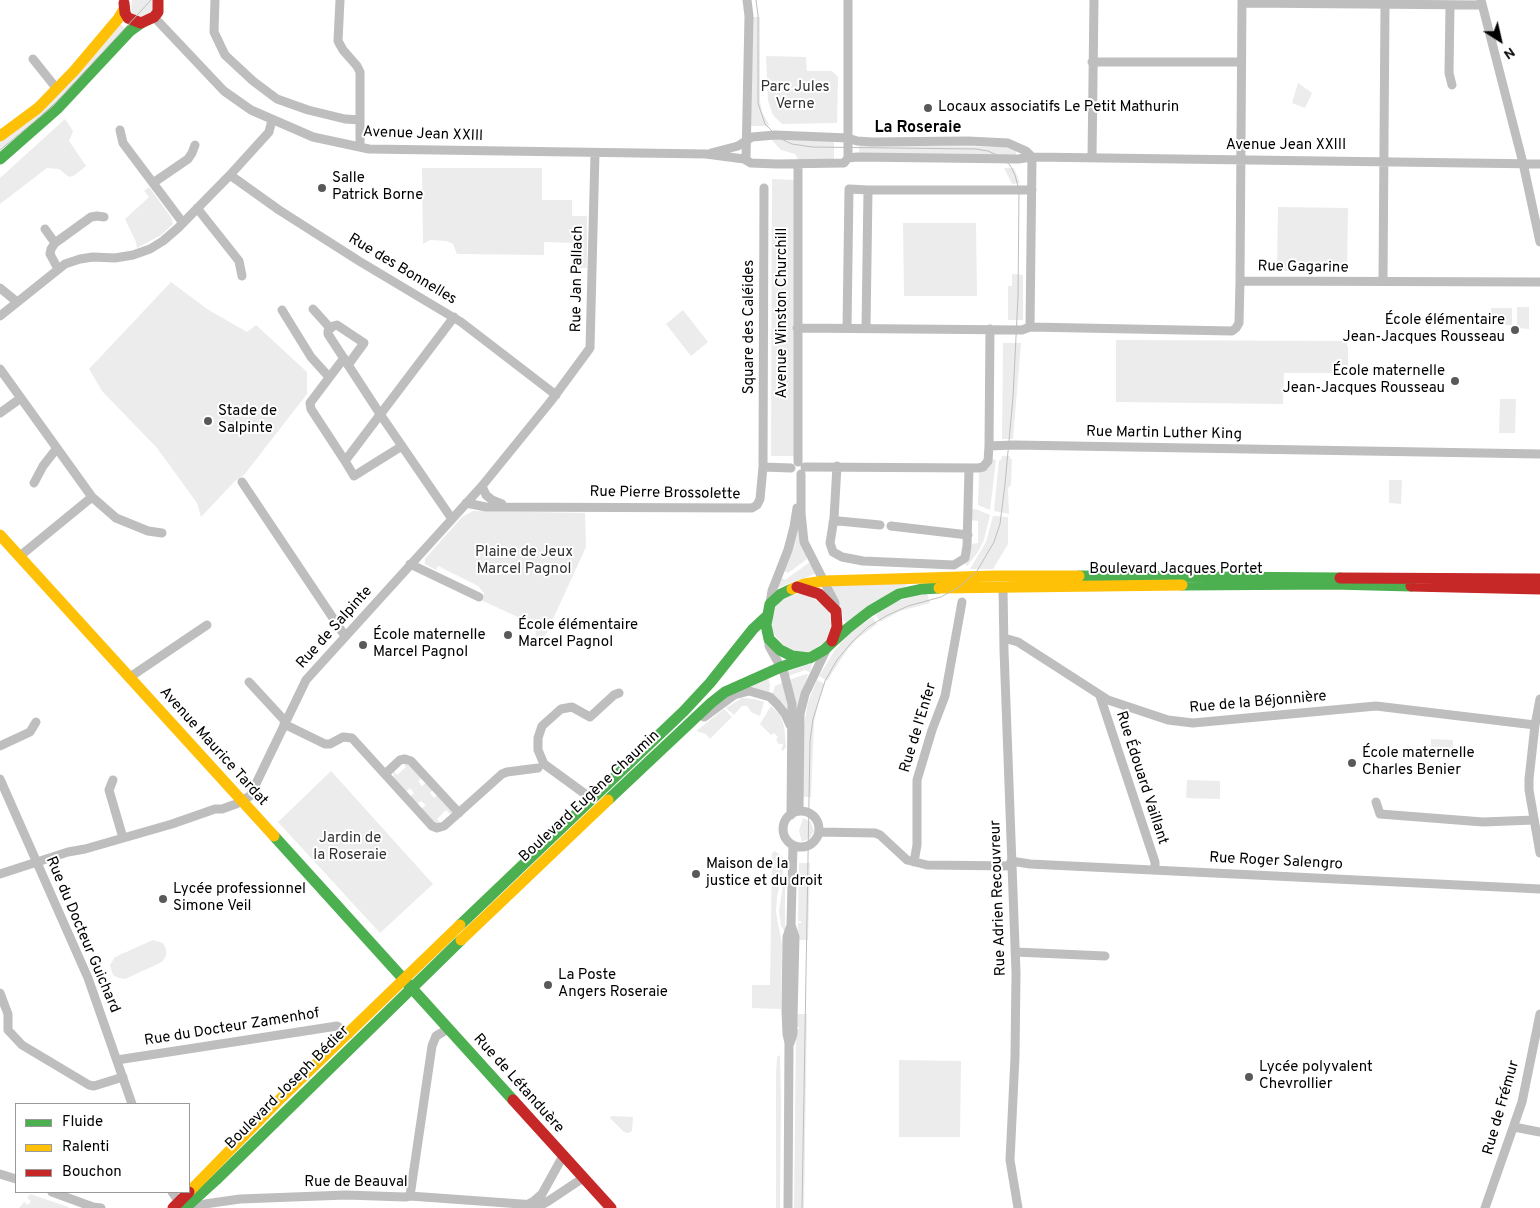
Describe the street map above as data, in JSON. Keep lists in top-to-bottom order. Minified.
{"streets":{"main road":["Avenue Winston Churchill","Boulevard Jacques Portet","Avenue Maurice Tardat","Boulevard Eugène Chaumin","Rue de Létanduère","Boulevard Joseph Bédier"],"street":["Avenue Jean XXIII","Rue Gagarine","Rue des Bonnelles","Rue Jan Pallach","Square des Caléides","Rue Martin Luther King","Rue Pierre Brossolette","Rue de Salpinte","Rue de la Béjonnière","Rue de l'Enfer","Rue Édouard Vaillant","Rue Roger Salengro","Rue Adrien Recouvreur","Rue du Docteur Guichard","Rue du Docteur Zamenhof","Rue de Frémur","Rue de Beauval"]},"crossings":[["Avenue Jean XXIII","Rue Jan Pallach"],["Avenue Jean XXIII","Avenue Winston Churchill"],["Rue Gagarine","Avenue Winston Churchill"],["Rue des Bonnelles","Rue Jan Pallach"],["Rue des Bonnelles","Rue de Salpinte"],["Rue Jan Pallach","Rue de Salpinte"],["Avenue Winston Churchill","Boulevard Jacques Portet"],["Avenue Winston Churchill","Boulevard Eugène Chaumin"],["Square des Caléides","Rue Pierre Brossolette"],["Rue Pierre Brossolette","Rue de Salpinte"],["Boulevard Jacques Portet","Boulevard Eugène Chaumin"],["Boulevard Jacques Portet","Rue Adrien Recouvreur"],["Rue de Salpinte","Avenue Maurice Tardat"],["Rue de la Béjonnière","Rue Édouard Vaillant"],["Rue de la Béjonnière","Rue Adrien Recouvreur"],["Rue de l'Enfer","Rue Roger Salengro"],["Avenue Maurice Tardat","Boulevard Eugène Chaumin"],["Avenue Maurice Tardat","Rue de Létanduère"],["Avenue Maurice Tardat","Boulevard Joseph Bédier"],["Rue Édouard Vaillant","Rue Roger Salengro"],["Boulevard Eugène Chaumin","Rue de Létanduère"],["Boulevard Eugène Chaumin","Boulevard Joseph Bédier"],["Rue Roger Salengro","Rue Adrien Recouvreur"],["Rue du Docteur Guichard","Rue du Docteur Zamenhof"],["Rue du Docteur Zamenhof","Boulevard Joseph Bédier"],["Rue de Létanduère","Boulevard Joseph Bédier"],["Rue de Létanduère","Rue de Beauval"],["Boulevard Joseph Bédier","Rue de Beauval"]],"districts":["La Roseraie"],"parks":["Parc Jules Verne","Plaine de Jeux Marcel Pagnol","Jardin de la Roseraie"],"places":["Locaux associatifs Le Petit Mathurin","Salle Patrick Borne","École élémentaire Jean-Jacques Rousseau","École maternelle Jean-Jacques Rousseau","Stade de Salpinte","École élémentaire Marcel Pagnol","École maternelle Marcel Pagnol","École maternelle Charles Benier","Maison de la justice et du droit","Lycée professionnel Simone Veil","La Poste Angers Roseraie","Lycée polyvalent Chevrollier"],"legend":["Fluide","Ralenti","Bouchon"],"north":"bottom right"}
